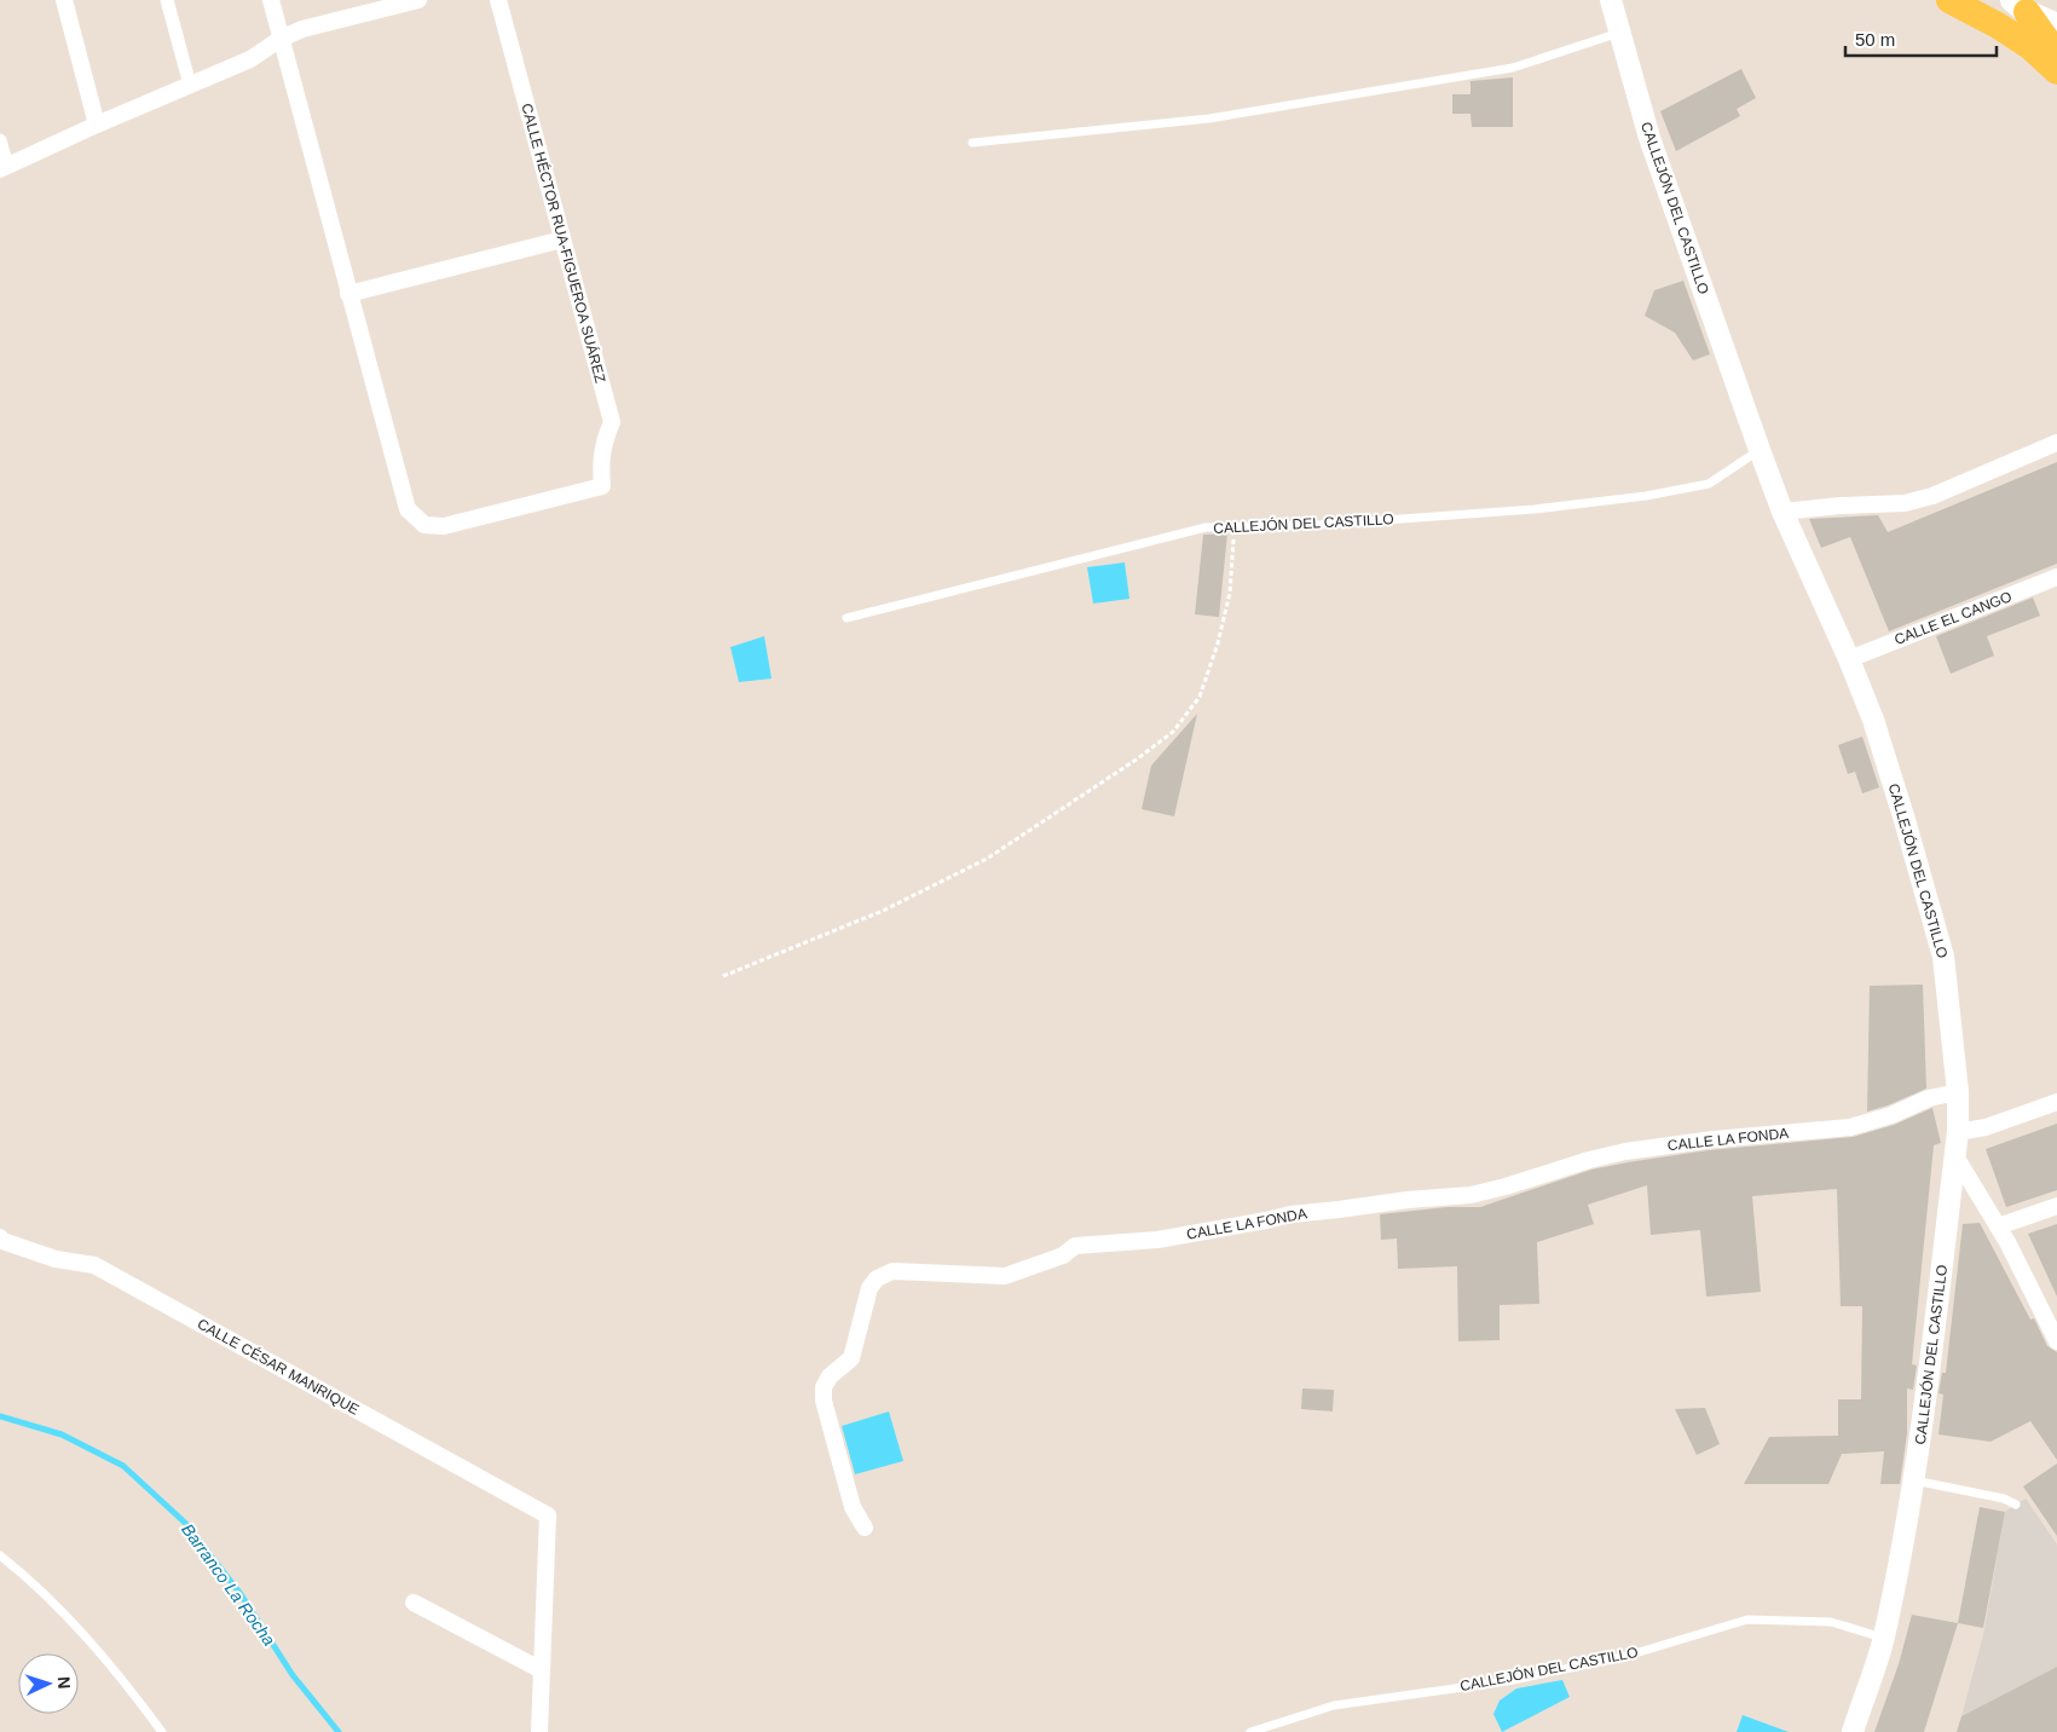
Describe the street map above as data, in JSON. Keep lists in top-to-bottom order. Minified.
{"streets":{"street":["CALLEJÓN DEL CASTILLO","CALLE HÉCTOR RUA-FIGUEROA SUÁREZ","CALLE EL CANGO","CALLE LA FONDA","CALLE CÉSAR MANRIQUE"]},"crossings":[["CALLEJÓN DEL CASTILLO","CALLE EL CANGO"],["CALLEJÓN DEL CASTILLO","CALLE LA FONDA"]],"water":["Barranco La Rocha"],"scale_bar":"50 m","north":"right"}
